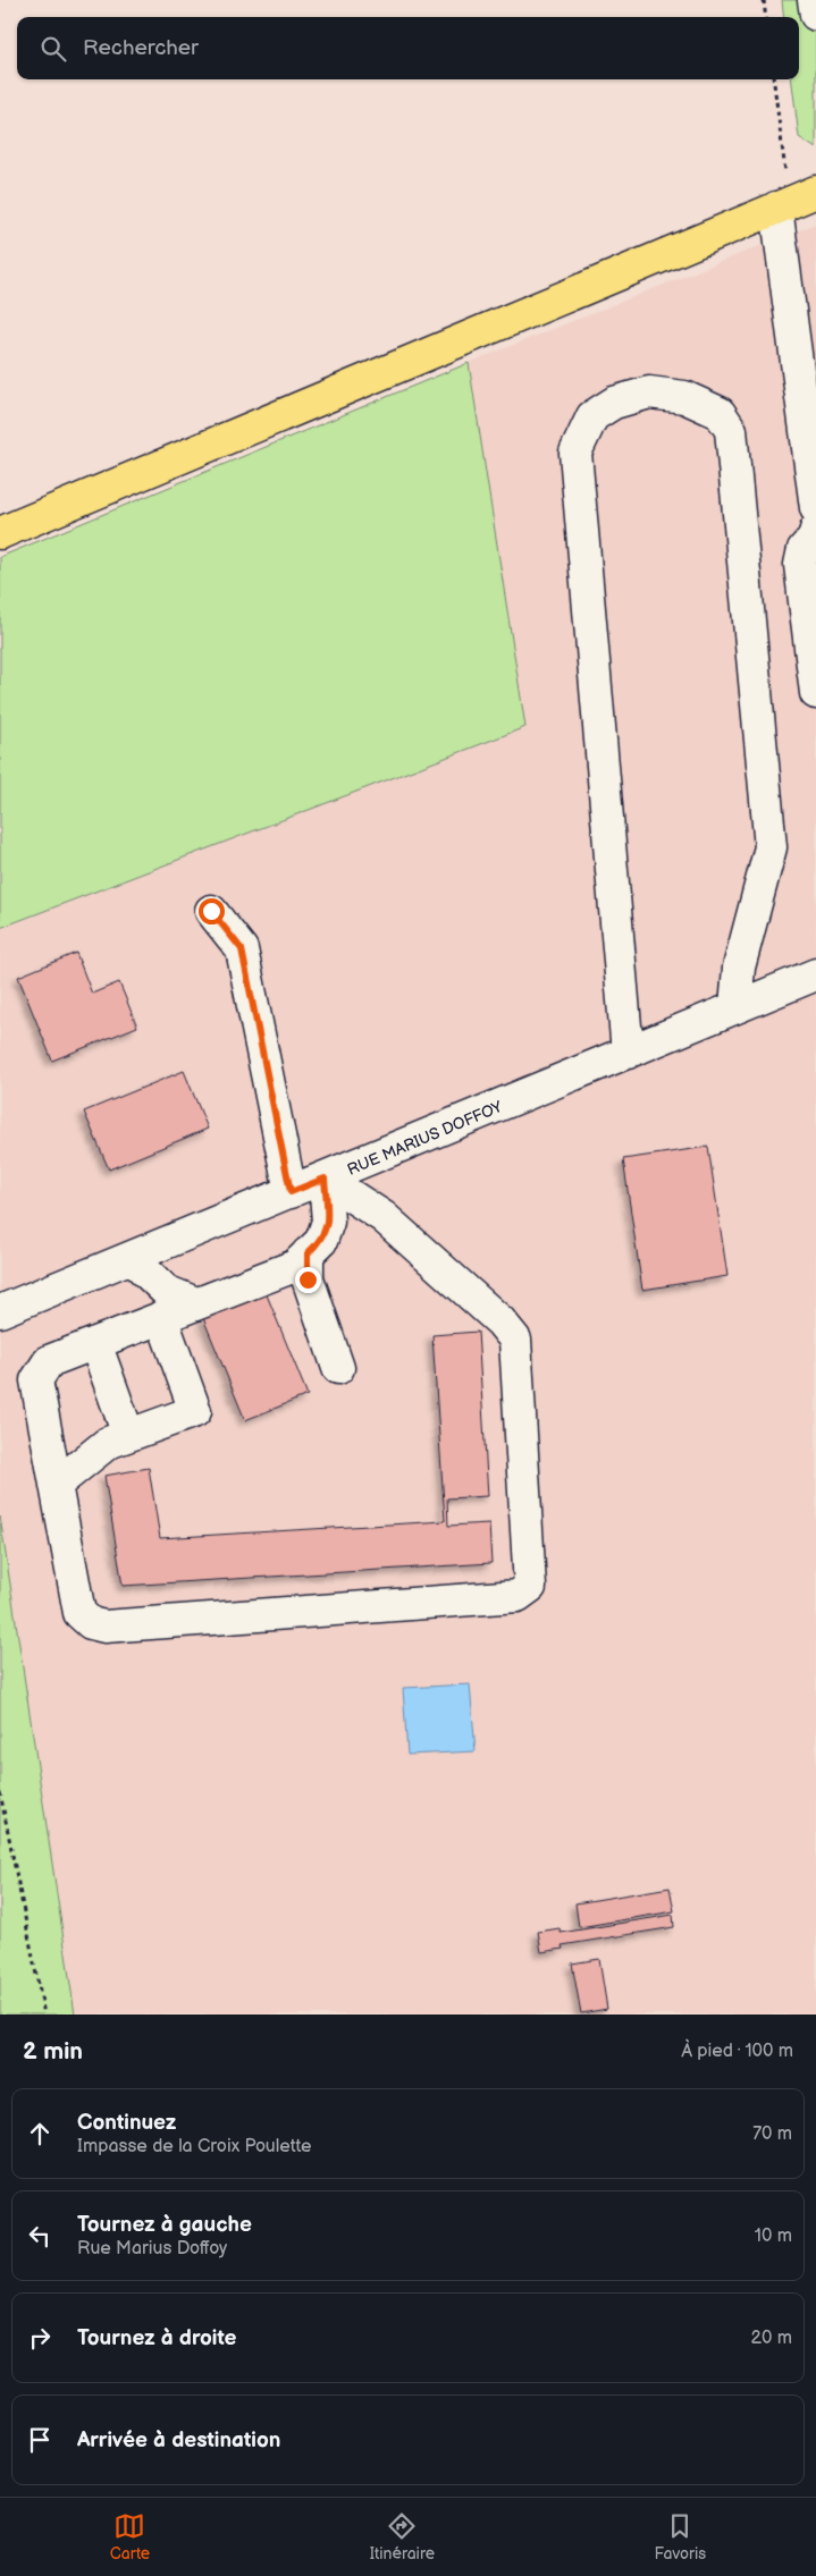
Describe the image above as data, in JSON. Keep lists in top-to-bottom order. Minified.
{"streets":{"street":["RUE MARIUS DOFFOY"]},"page":{"search":"Rechercher","heading":["2 min","À pied · 100 m"],"list":[["Continuez","Impasse de la Croix Poulette","70 m"],["Tournez à gauche","Rue Marius Doffoy","10 m"],["Tournez à droite","20 m"],"Arrivée à destination"],"nav":["Carte","Itinéraire","Favoris"]}}
